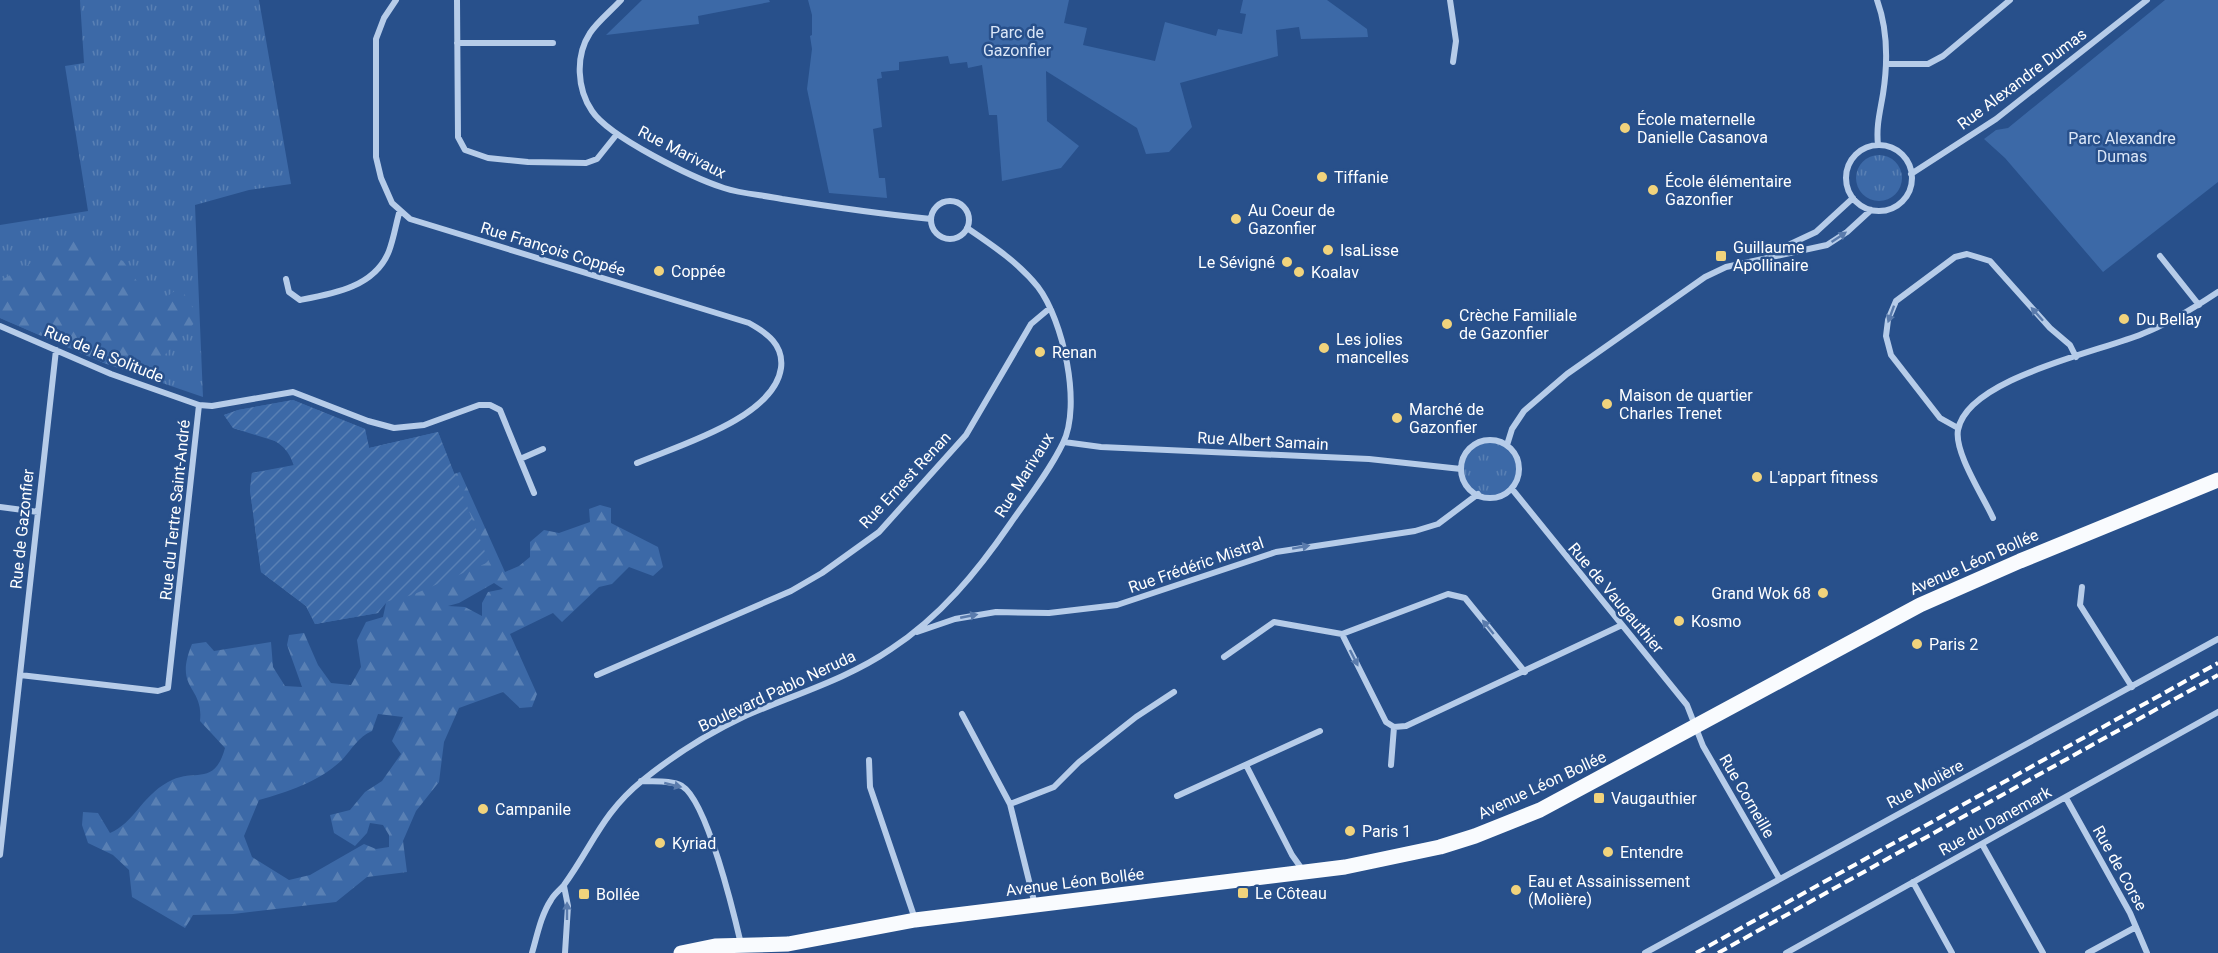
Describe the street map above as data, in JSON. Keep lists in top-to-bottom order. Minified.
{"streets":{"main road":["Avenue Léon Bollée"],"street":["Rue Alexandre Dumas","Rue Marivaux","Rue François Coppée","Rue de la Solitude","Rue Albert Samain","Rue Ernest Renan","Rue du Tertre Saint-André","Rue de Gazonfier","Rue Frédéric Mistral","Rue de Vaugauthier","Boulevard Pablo Neruda","Rue Molière","Rue Corneille","Rue du Danemark","Rue de Corse"]},"crossings":[["Rue Marivaux","Rue Albert Samain"],["Rue Marivaux","Rue Ernest Renan"],["Rue Marivaux","Rue Frédéric Mistral"],["Rue Marivaux","Boulevard Pablo Neruda"],["Rue de la Solitude","Rue du Tertre Saint-André"],["Rue de la Solitude","Rue de Gazonfier"],["Rue Albert Samain","Rue Frédéric Mistral"],["Rue Albert Samain","Rue de Vaugauthier"],["Rue du Tertre Saint-André","Rue de Gazonfier"],["Avenue Léon Bollée","Rue de Vaugauthier"],["Avenue Léon Bollée","Rue Corneille"],["Rue Frédéric Mistral","Rue de Vaugauthier"],["Rue Frédéric Mistral","Boulevard Pablo Neruda"],["Rue de Vaugauthier","Rue Corneille"],["Rue Molière","Rue Corneille"],["Rue du Danemark","Rue de Corse"]],"one_way":["Rue Frédéric Mistral"],"parks":["Parc de Gazonfier","Parc Alexandre Dumas"],"places":{"other":["École maternelle Danielle Casanova","Tiffanie","École élémentaire Gazonfier","Au Coeur de Gazonfier","IsaLisse","Le Sévigné","Coppée","Koalav","Du Bellay","Crèche Familiale de Gazonfier","Les jolies mancelles","Renan","Maison de quartier Charles Trenet","Marché de Gazonfier","L'appart fitness","Grand Wok 68","Kosmo","Paris 2","Campanile","Paris 1","Kyriad","Entendre","Eau et Assainissement (Molière)"],"transit":["Guillaume Apollinaire","Vaugauthier","Le Côteau","Bollée"]}}
